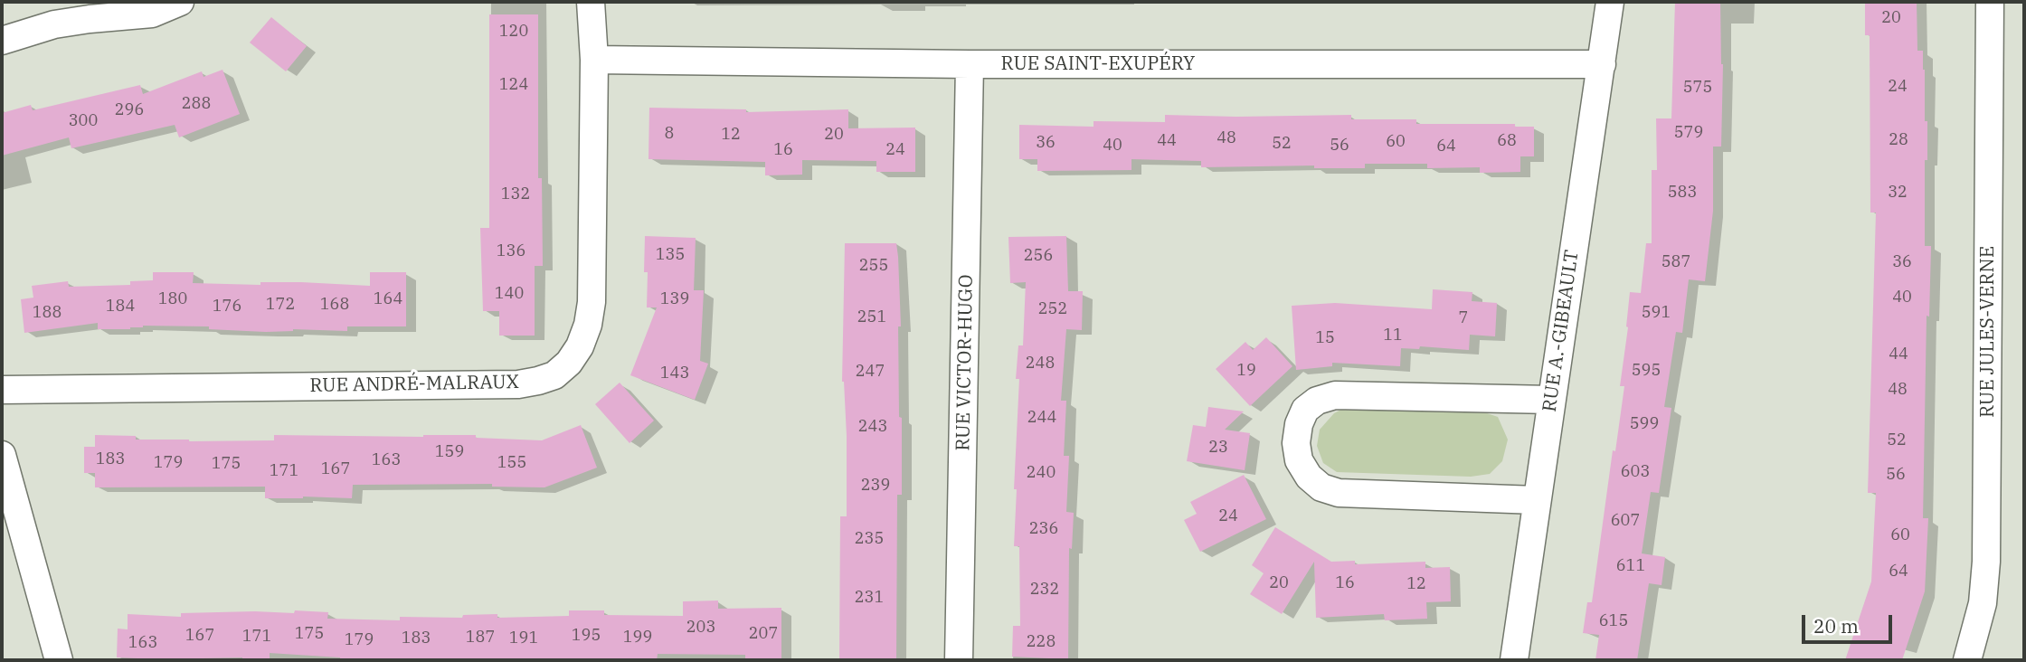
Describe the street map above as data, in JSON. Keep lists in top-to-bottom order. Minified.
{"streets":{"street":["RUE SAINT-EXUPÉRY","RUE A.-GIBEAULT","RUE JULES-VERNE","RUE VICTOR-HUGO","RUE ANDRÉ-MALRAUX"]},"crossings":[["RUE SAINT-EXUPÉRY","RUE A.-GIBEAULT"],["RUE SAINT-EXUPÉRY","RUE VICTOR-HUGO"],["RUE SAINT-EXUPÉRY","RUE ANDRÉ-MALRAUX"]],"house_numbers":["20","120","124","24","575","288","296","300","579","8","12","20","48","28","44","68","60","36","52","40","56","64","16","24","583","32","132","136","135","256","587","36","255","140","40","180","164","139","172","168","184","176","252","188","591","251","7","11","15","44","248","19","595","247","143","48","244","599","243","52","23","159","183","163","179","155","175","167","171","603","240","56","239","24","607","236","60","235","611","64","20","16","12","232","231","615","203","175","207","167","195","171","187","199","183","191","179","228","163"],"scale_bar":"20 m"}
